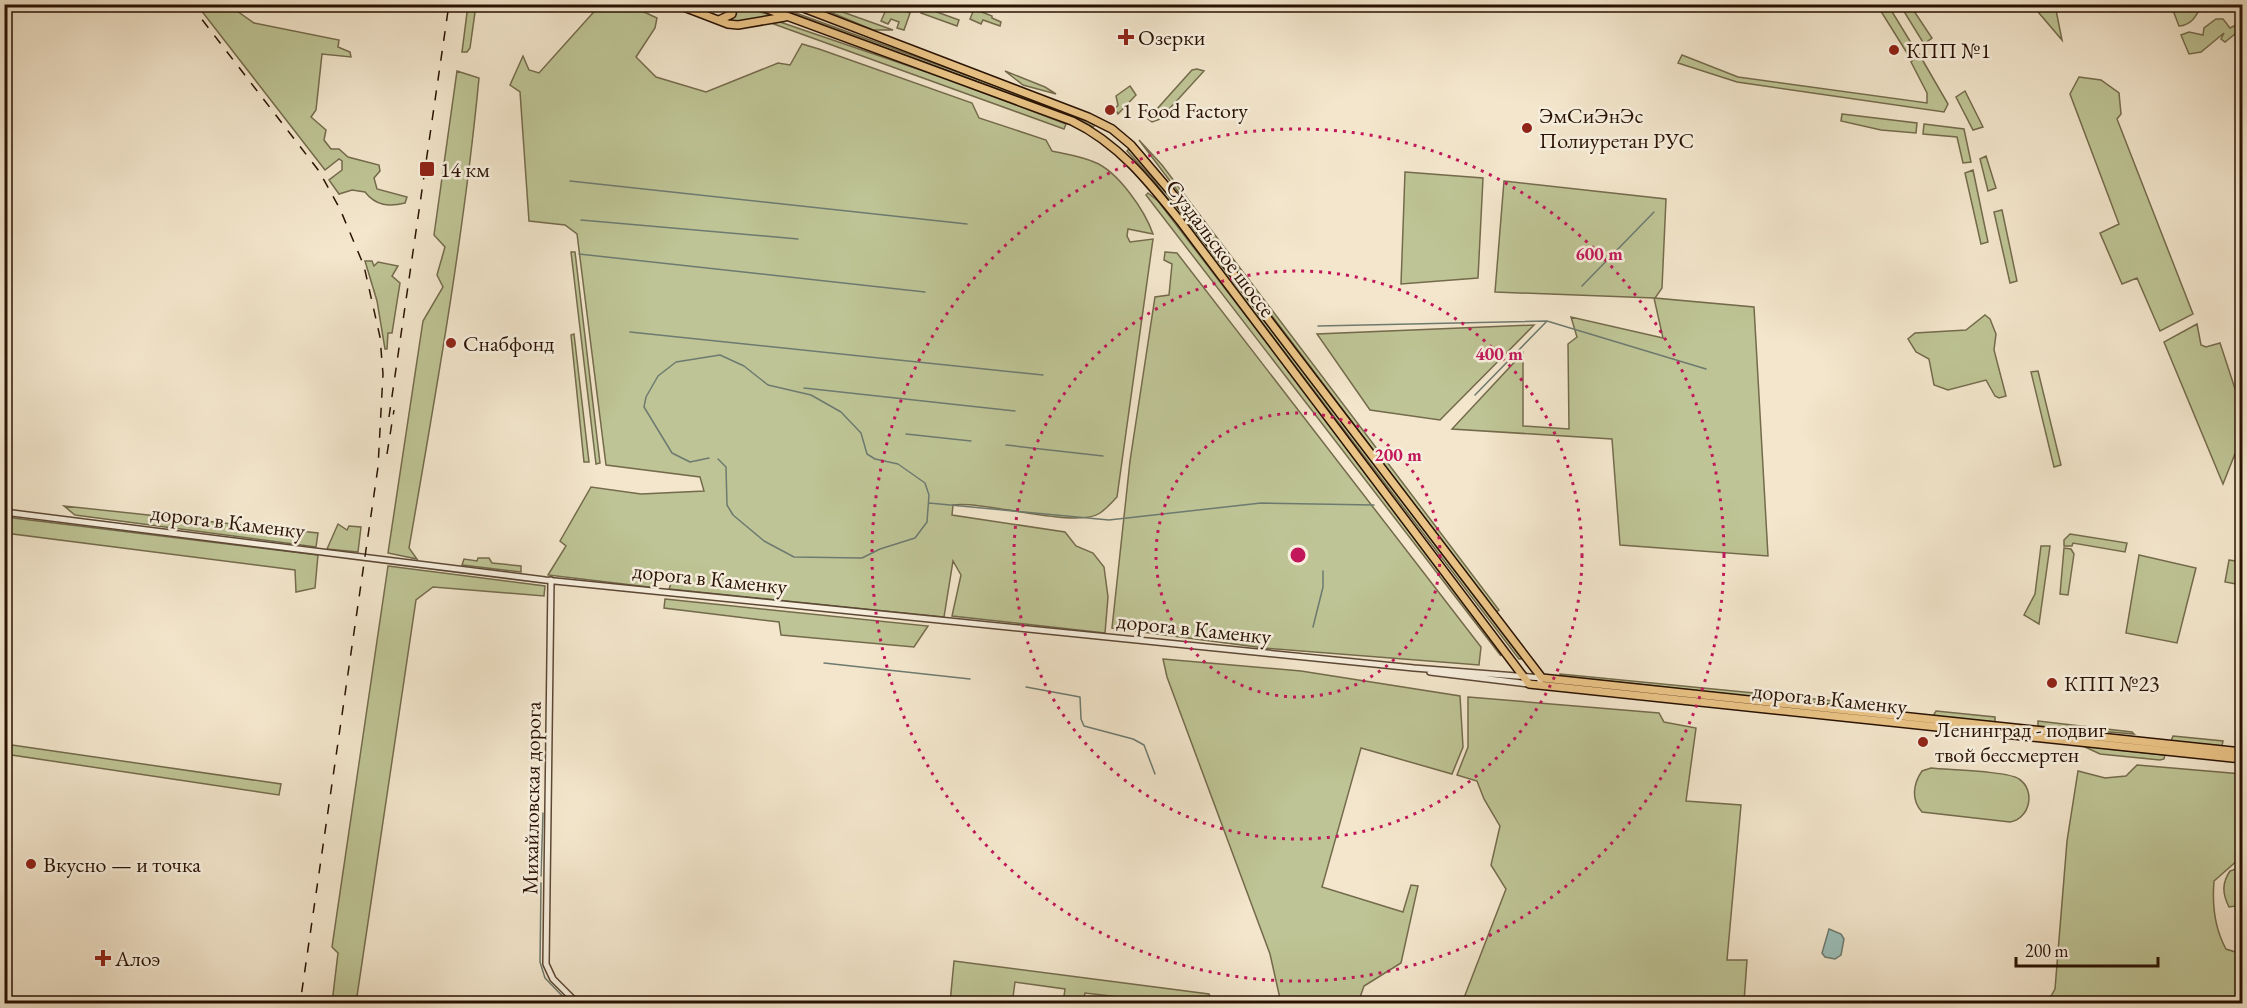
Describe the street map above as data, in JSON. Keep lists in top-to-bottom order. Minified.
{"streets":{"main road":["Суздальское шоссе","дорога в Каменку"],"street":["Михайловская дорога"]},"crossings":[["Суздальское шоссе","дорога в Каменку"],["дорога в Каменку","Михайловская дорога"]],"places":{"health":["Озерки","Алоэ"],"other":["КПП №1","1 Food Factory","ЭмСиЭнЭс Полиуретан РУС","Снабфонд","КПП №23","Ленинград - подвиг твой бессмертен","Вкусно — и точка"],"transit":["14 км"]},"scale_bar":"200 m","rings":["600 m","400 m","200 m"]}
